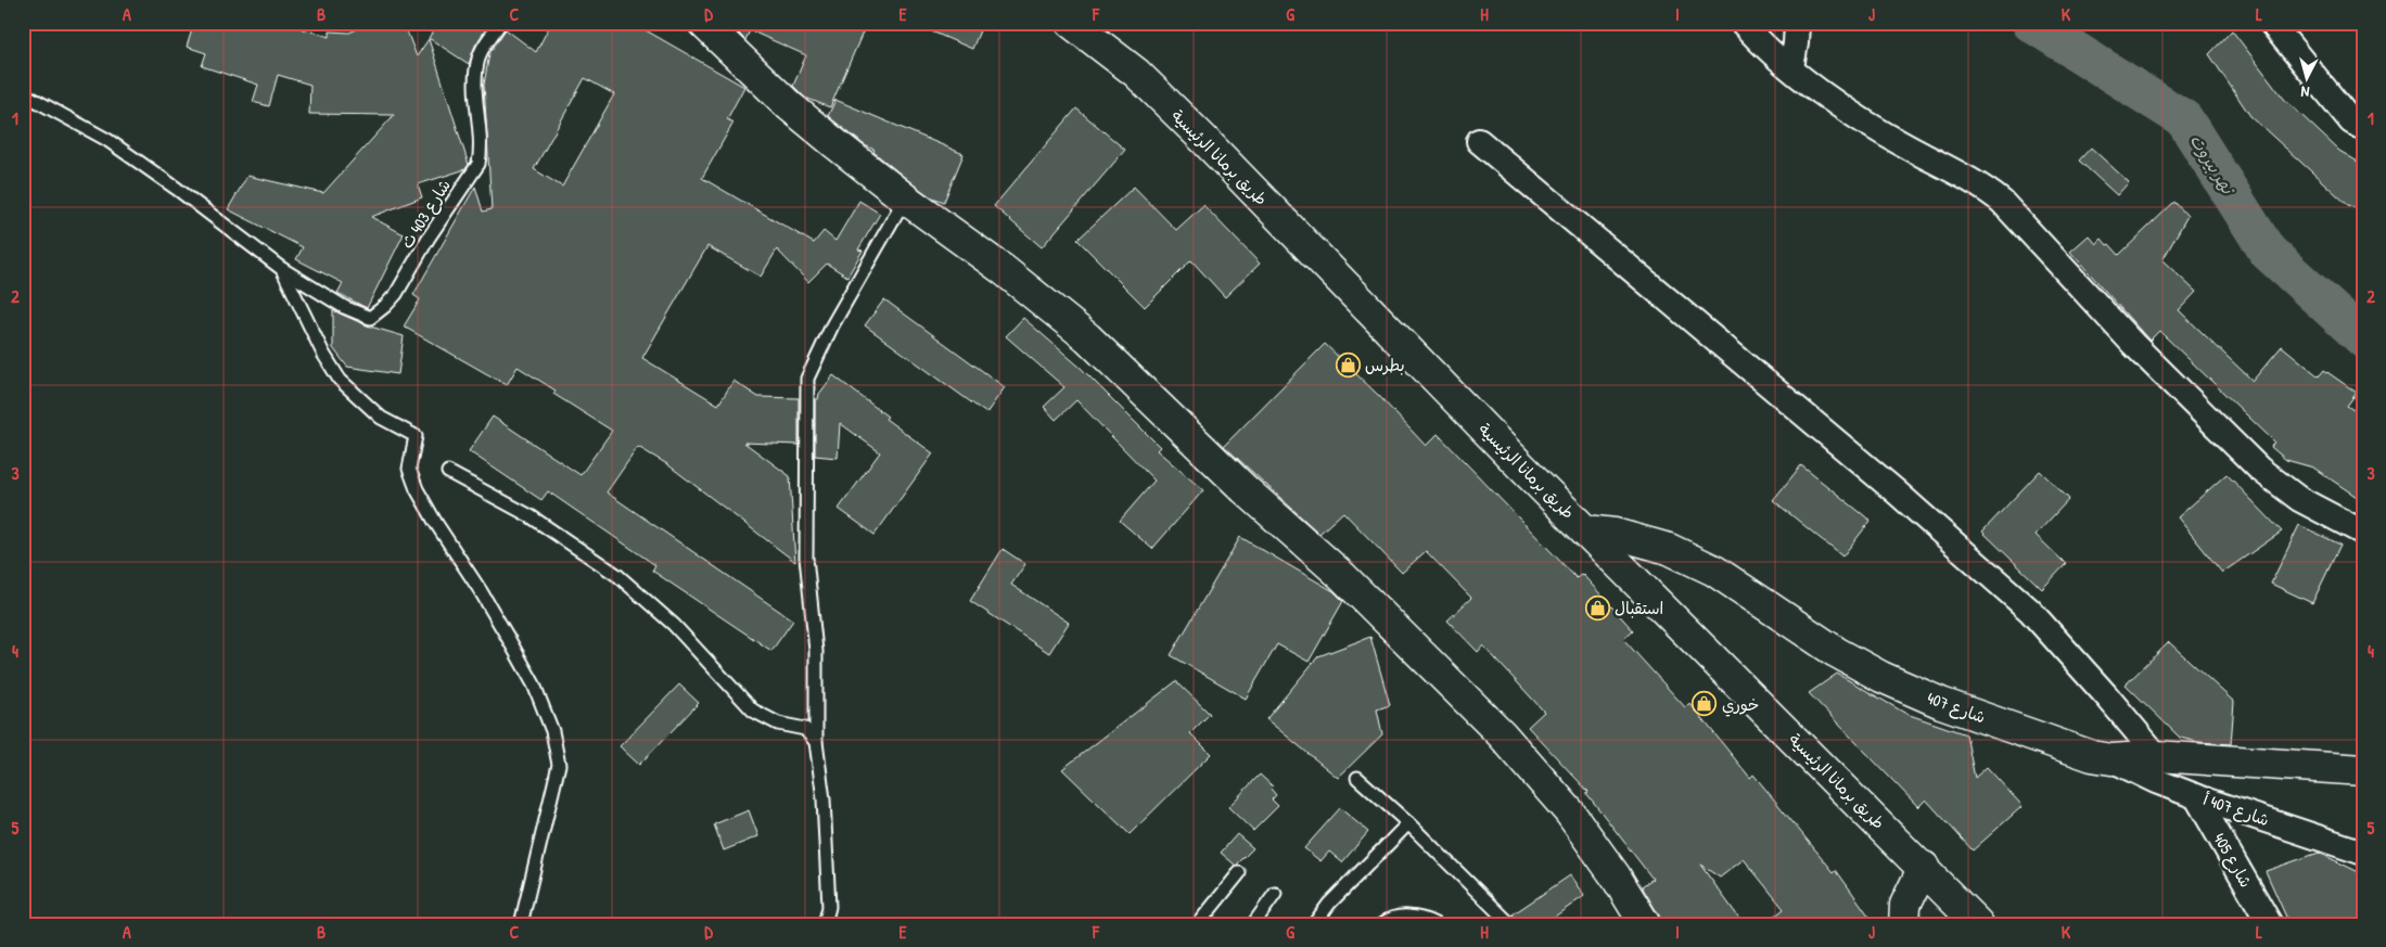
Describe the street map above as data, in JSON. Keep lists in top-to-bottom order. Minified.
{"streets":{"street":["طريق برمانا الرئيسية","شارع 407","شارع 407 أ","شارع 405"],"lane":["شارع 403 ث"]},"crossings":[["طريق برمانا الرئيسية","شارع 407"],["شارع 407","شارع 407 أ"],["شارع 407 أ","شارع 405"]],"water":["نهر بيروت"],"places":{"shop":["بطرس","استقبال","خوري"]},"north":"bottom","grid":{"columns":["A","B","C","D","E","F","G","H","I","J","K","L"],"rows":["1","2","3","4","5"]}}
